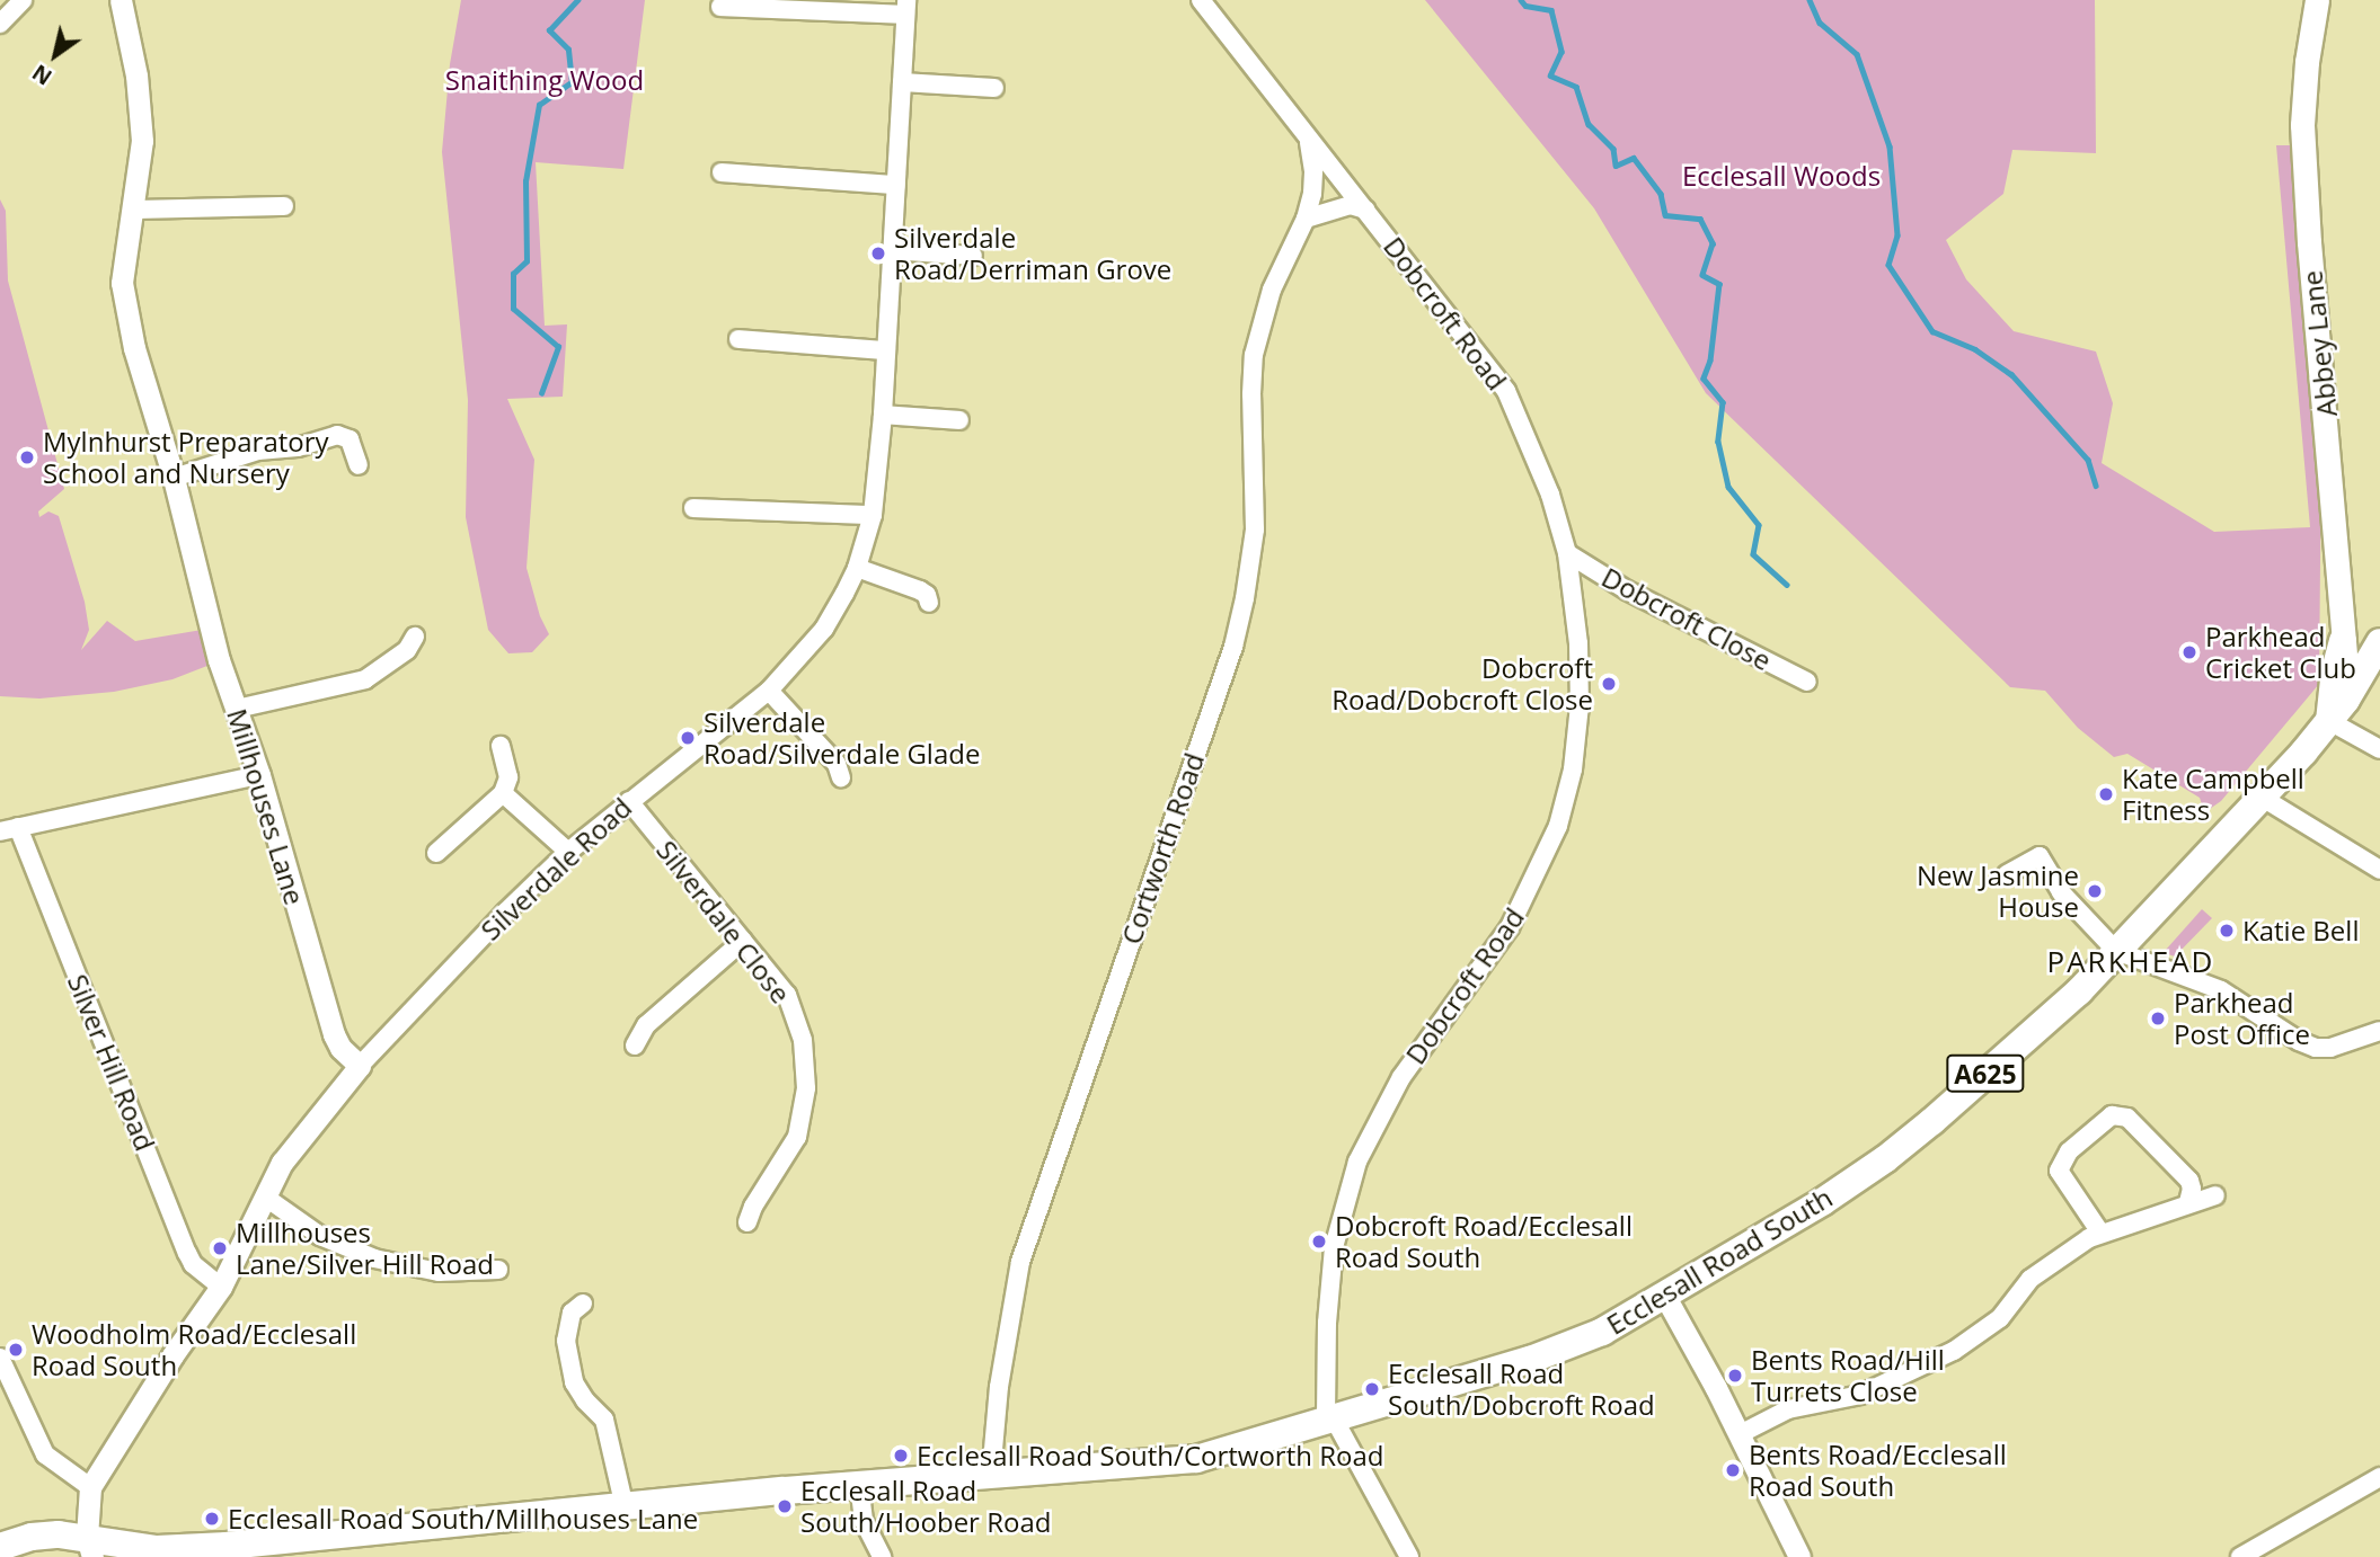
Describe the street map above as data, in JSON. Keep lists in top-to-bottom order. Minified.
{"streets":{"main road":["Abbey Lane","A625","Ecclesall Road South"],"street":["Dobcroft Road","Dobcroft Close","Millhouses Lane","Cortworth Road","Silverdale Road","Silverdale Close","Silver Hill Road"]},"crossings":[["Dobcroft Road","Dobcroft Close"],["Dobcroft Road","Cortworth Road"],["Dobcroft Road","Ecclesall Road South"],["Abbey Lane","Ecclesall Road South"],["Millhouses Lane","Silverdale Road"],["Cortworth Road","Ecclesall Road South"],["Silverdale Road","Silverdale Close"]],"districts":["PARKHEAD"],"parks":["Snaithing Wood","Ecclesall Woods"],"places":["Silverdale Road/Derriman Grove","Mylnhurst Preparatory School and Nursery","Parkhead Cricket Club","Dobcroft Road/Dobcroft Close","Silverdale Road/Silverdale Glade","Kate Campbell Fitness","New Jasmine House","Katie Bell","Parkhead Post Office","Dobcroft Road/Ecclesall Road South","Millhouses Lane/Silver Hill Road","Woodholm Road/Ecclesall Road South","Bents Road/Hill Turrets Close","Ecclesall Road South/Dobcroft Road","Ecclesall Road South/Cortworth Road","Bents Road/Ecclesall Road South","Ecclesall Road South/Hoober Road","Ecclesall Road South/Millhouses Lane"],"north":"bottom left"}
